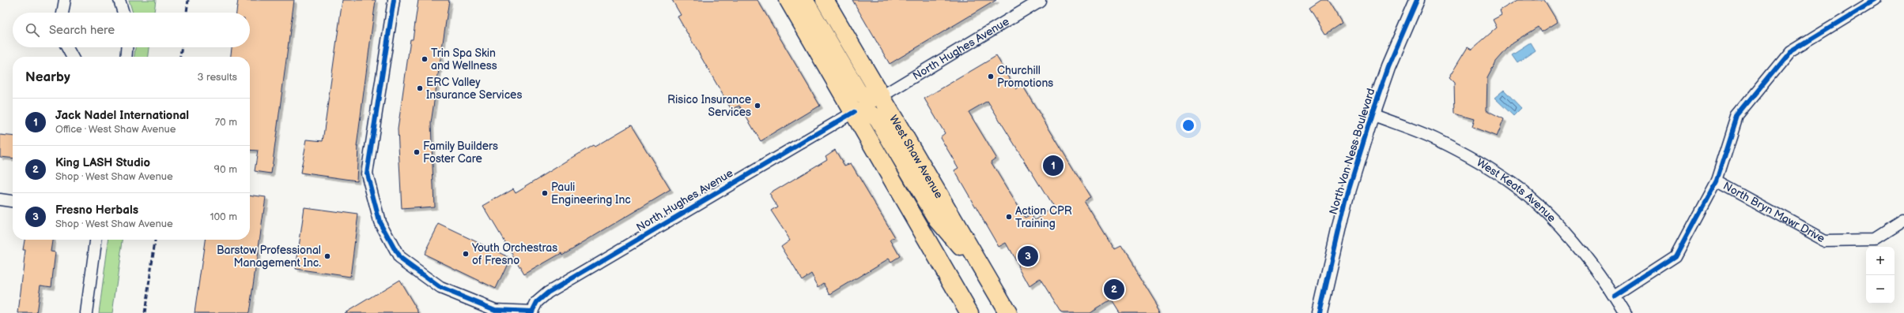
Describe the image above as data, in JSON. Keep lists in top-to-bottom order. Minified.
{"streets":{"main road":["West Shaw Avenue"],"street":["North Hughes Avenue","North Van Ness Boulevard","West Keats Avenue","North Bryn Mawr Drive"]},"crossings":[["North Hughes Avenue","West Shaw Avenue"],["North Van Ness Boulevard","West Keats Avenue"]],"places":["Trin Spa Skin and Wellness","Churchill Promotions","ERC Valley Insurance Services","Risico Insurance Services","Family Builders Foster Care","Pauli Engineering Inc","Action CPR Training","Youth Orchestras of Fresno","Barstow Professional Management Inc."],"page":{"search":"Search here","heading":["Nearby","3 results"],"list":[{"mark":"1","name":"Jack Nadel International","note":"Office · West Shaw Avenue","value":"70 m"},{"mark":"2","name":"King LASH Studio","note":"Shop · West Shaw Avenue","value":"90 m"},{"mark":"3","name":"Fresno Herbals","note":"Shop · West Shaw Avenue","value":"100 m"}],"pins":["1","3","2"],"map_buttons":["+","−"]}}
